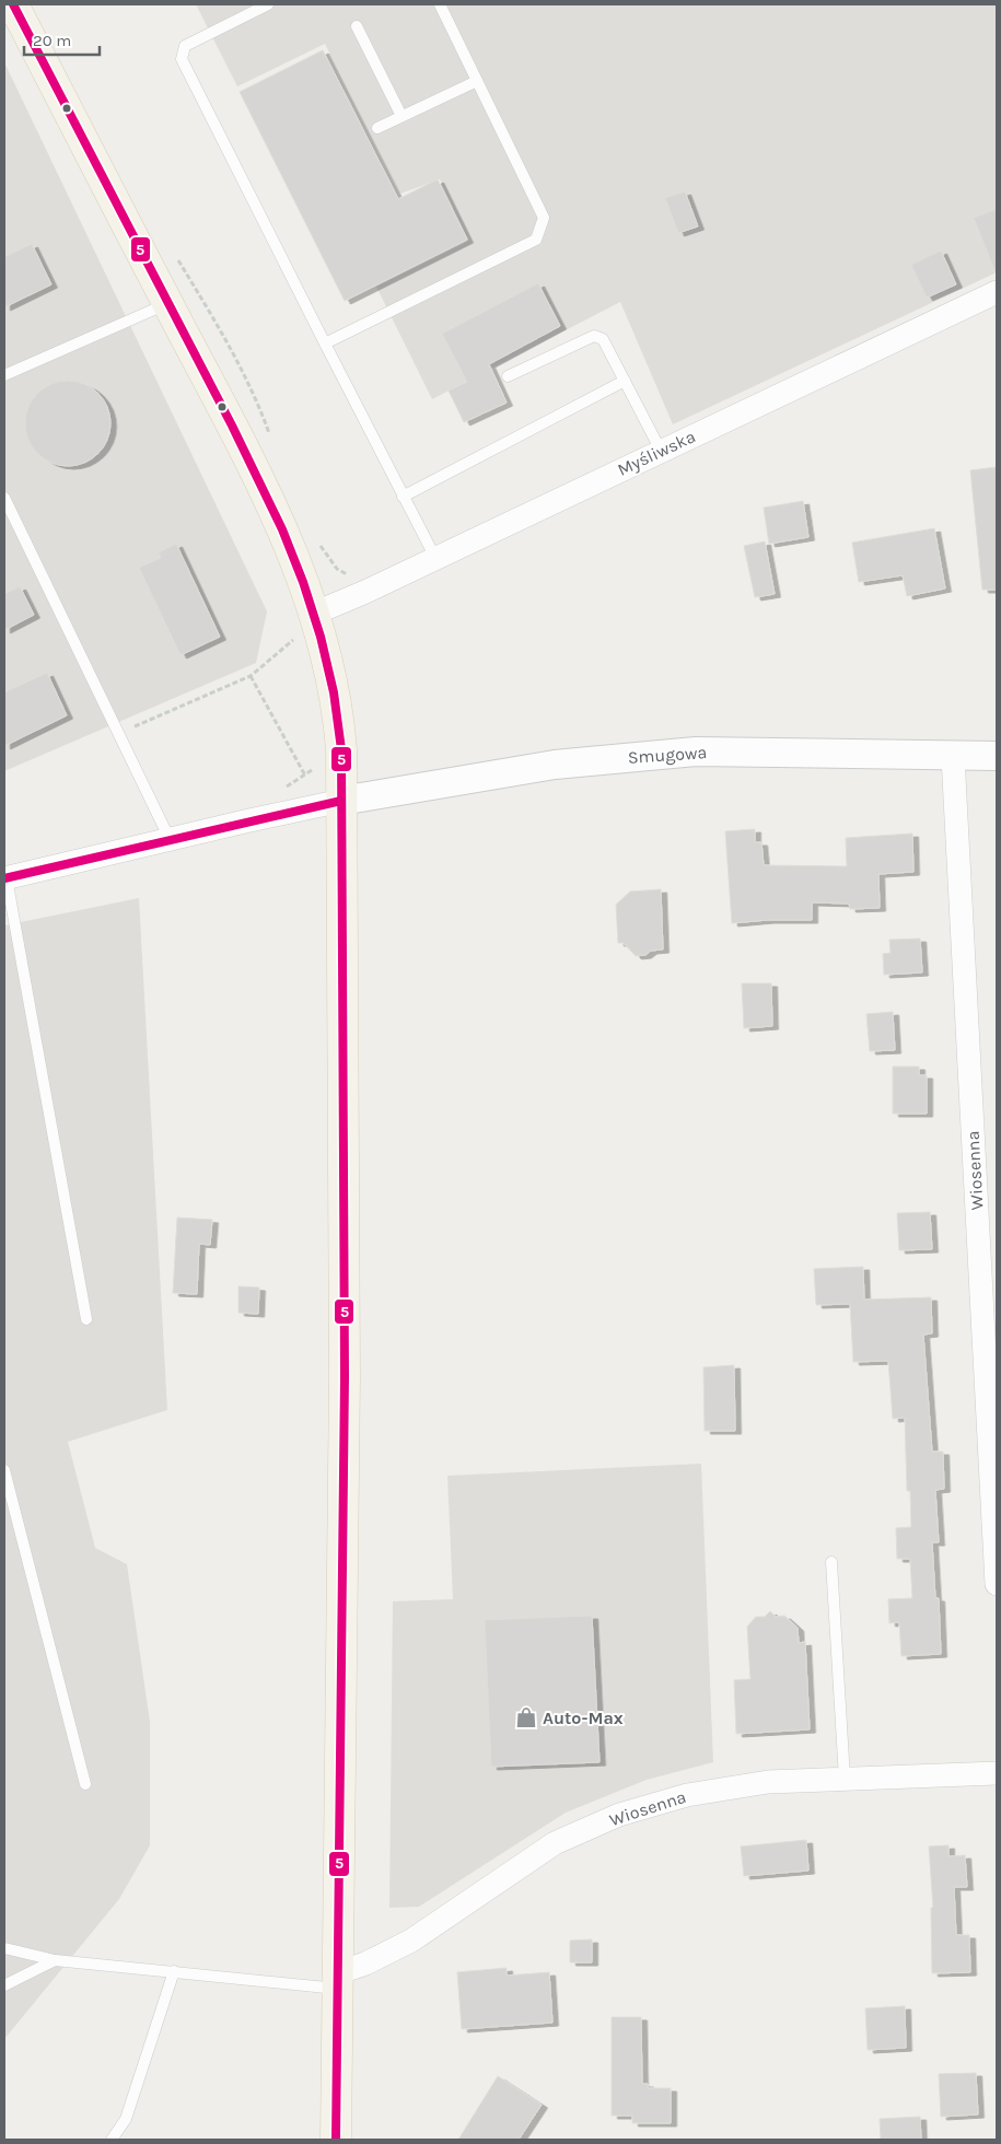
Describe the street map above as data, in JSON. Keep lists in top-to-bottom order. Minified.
{"streets":{"street":["Myśliwska","Smugowa","Wiosenna"]},"crossings":[["Smugowa","Wiosenna"]],"places":{"shop":["Auto-Max"]},"lines":["transit line 5"],"scale_bar":"20 m"}
